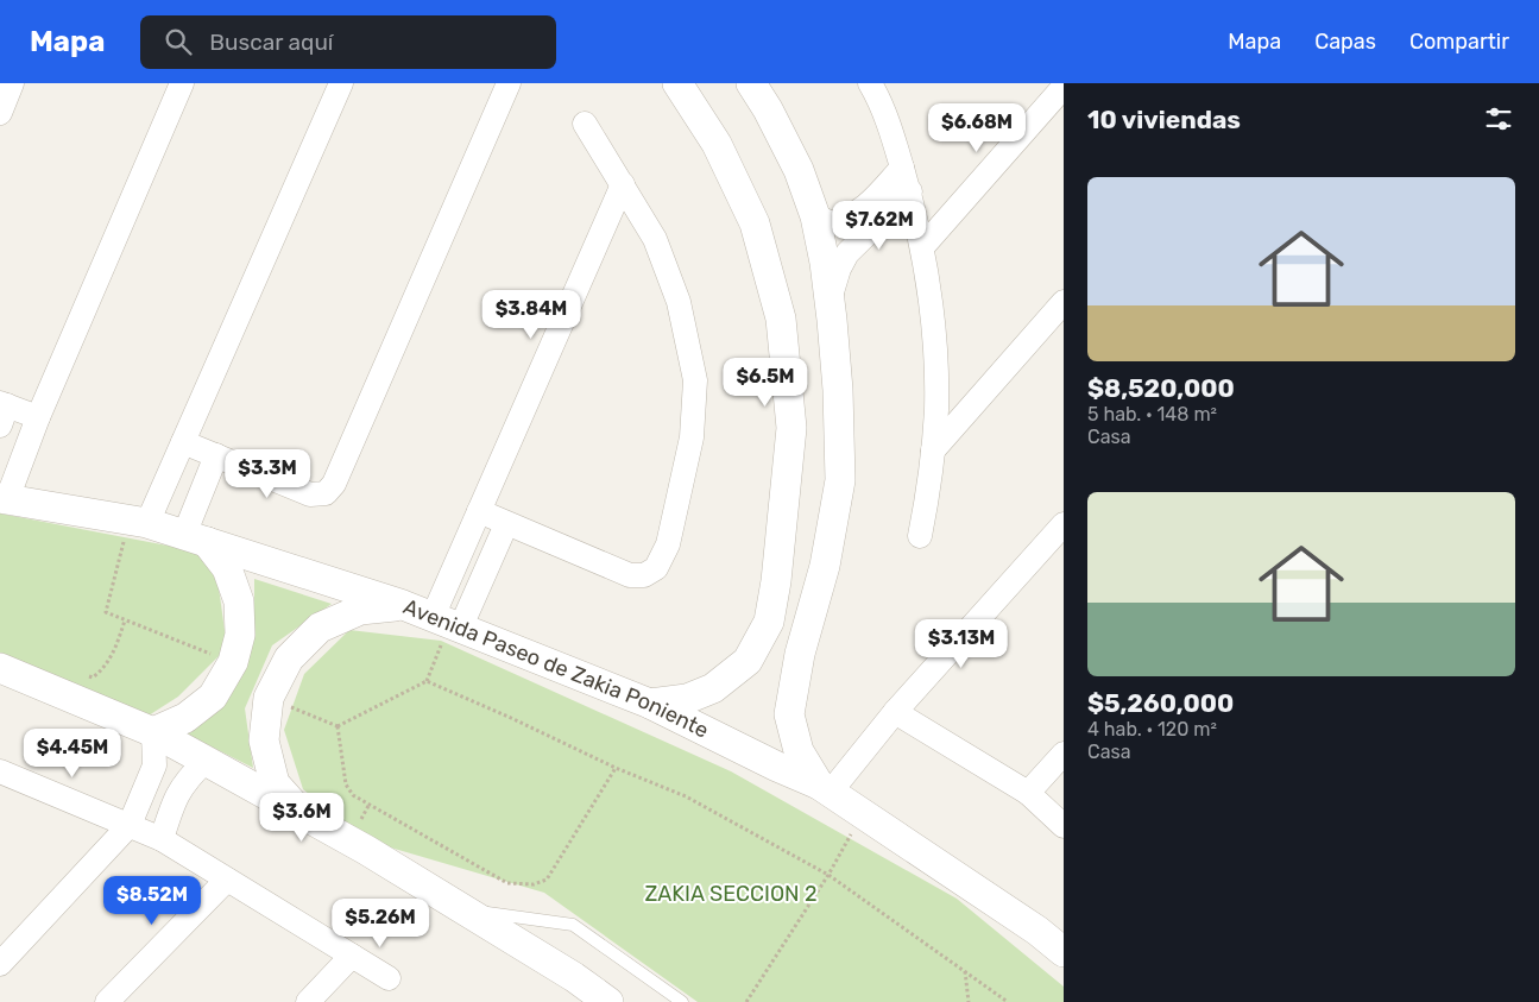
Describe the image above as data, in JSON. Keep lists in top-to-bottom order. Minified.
{"streets":{"street":["Avenida Paseo de Zakia Poniente"]},"parks":["ZAKIA SECCION 2"],"page":{"header":"Mapa","search":"Buscar aquí","nav":["Mapa","Capas","Compartir"],"heading":"10 viviendas","price":["$6.68M","$7.62M","$3.84M","$6.5M","$3.3M","$3.13M","$4.45M","$3.6M","$8.52M","$5.26M"],"list":[{"name":"$8,520,000","note":"5 hab. · 148 m² · Casa"},{"name":"$5,260,000","note":"4 hab. · 120 m² · Casa"}]}}
